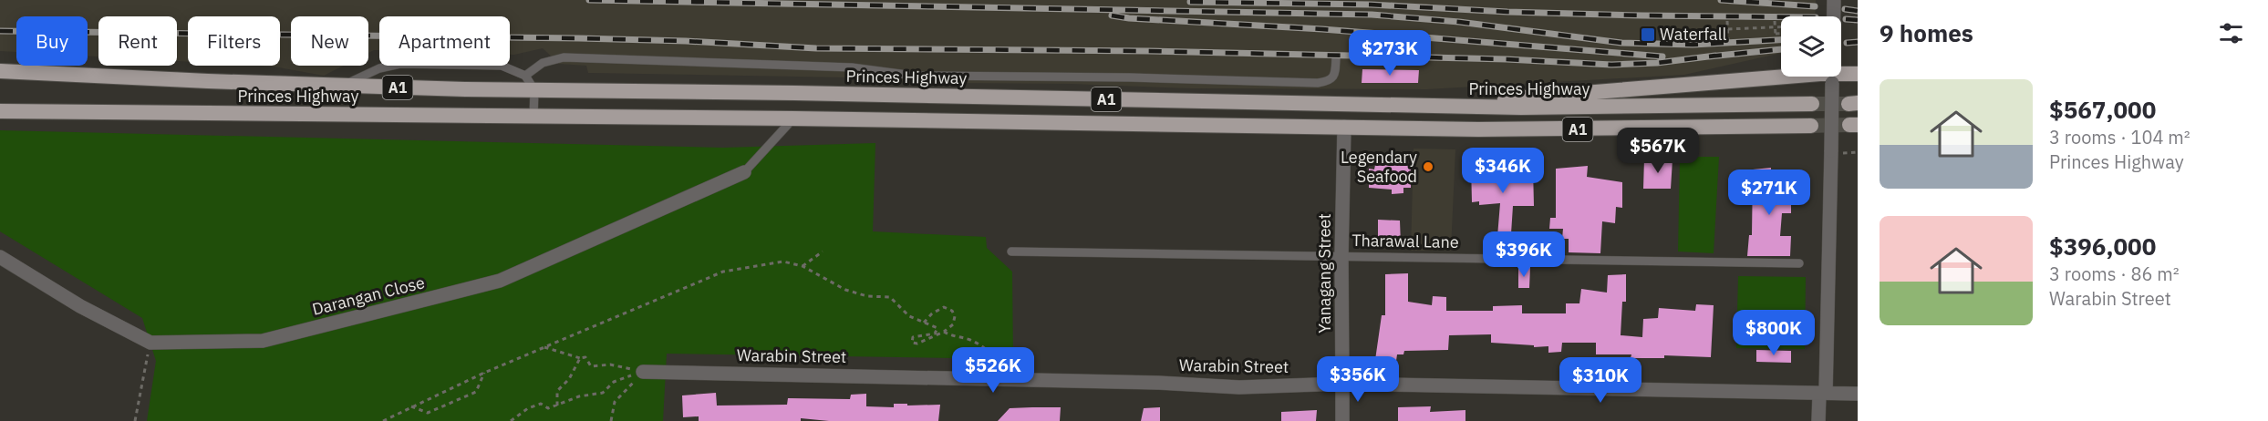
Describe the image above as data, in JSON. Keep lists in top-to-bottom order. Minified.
{"streets":{"highway":["Princes Highway","A1"],"street":["Yanagang Street","Darangan Close","Warabin Street"],"lane":["Tharawal Lane"]},"crossings":[["Princes Highway","Yanagang Street"],["Tharawal Lane","Yanagang Street"],["Yanagang Street","Warabin Street"]],"places":{"transit":["Waterfall"],"other":["Legendary Seafood"]},"page":{"heading":"9 homes","chip":["Buy","Rent","Filters","New","Apartment"],"price":["$273K","$567K","$346K","$271K","$396K","$800K","$526K","$356K","$310K"],"list":[{"name":"$567,000","note":"3 rooms · 104 m² · Princes Highway"},{"name":"$396,000","note":"3 rooms · 86 m² · Warabin Street"}]}}
